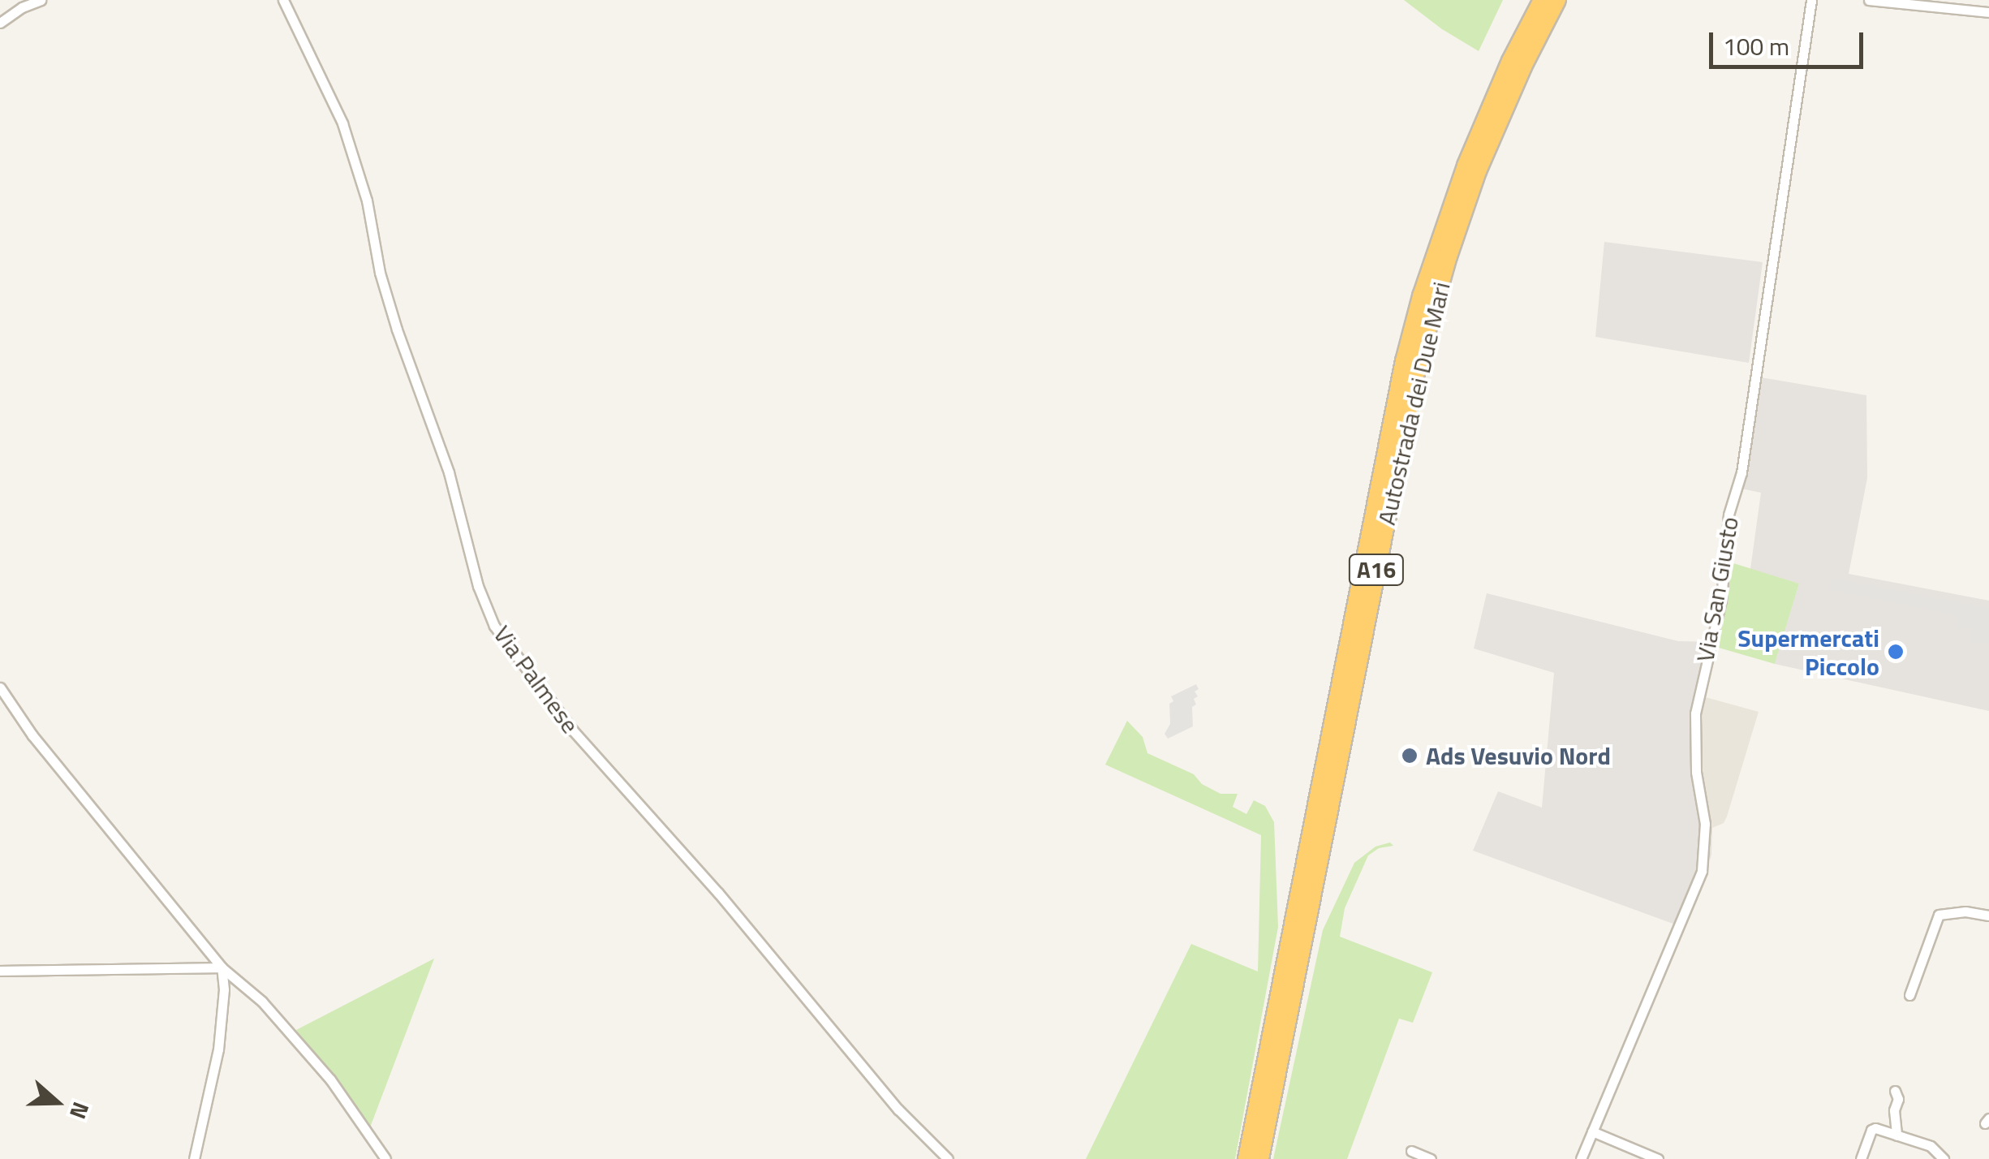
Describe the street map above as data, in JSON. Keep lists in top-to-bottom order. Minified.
{"streets":{"highway":["Autostrada dei Due Mari","A16"],"street":["Via San Giusto","Via Palmese"]},"places":["Supermercati Piccolo","Ads Vesuvio Nord"],"scale_bar":"100 m","north":"right"}
